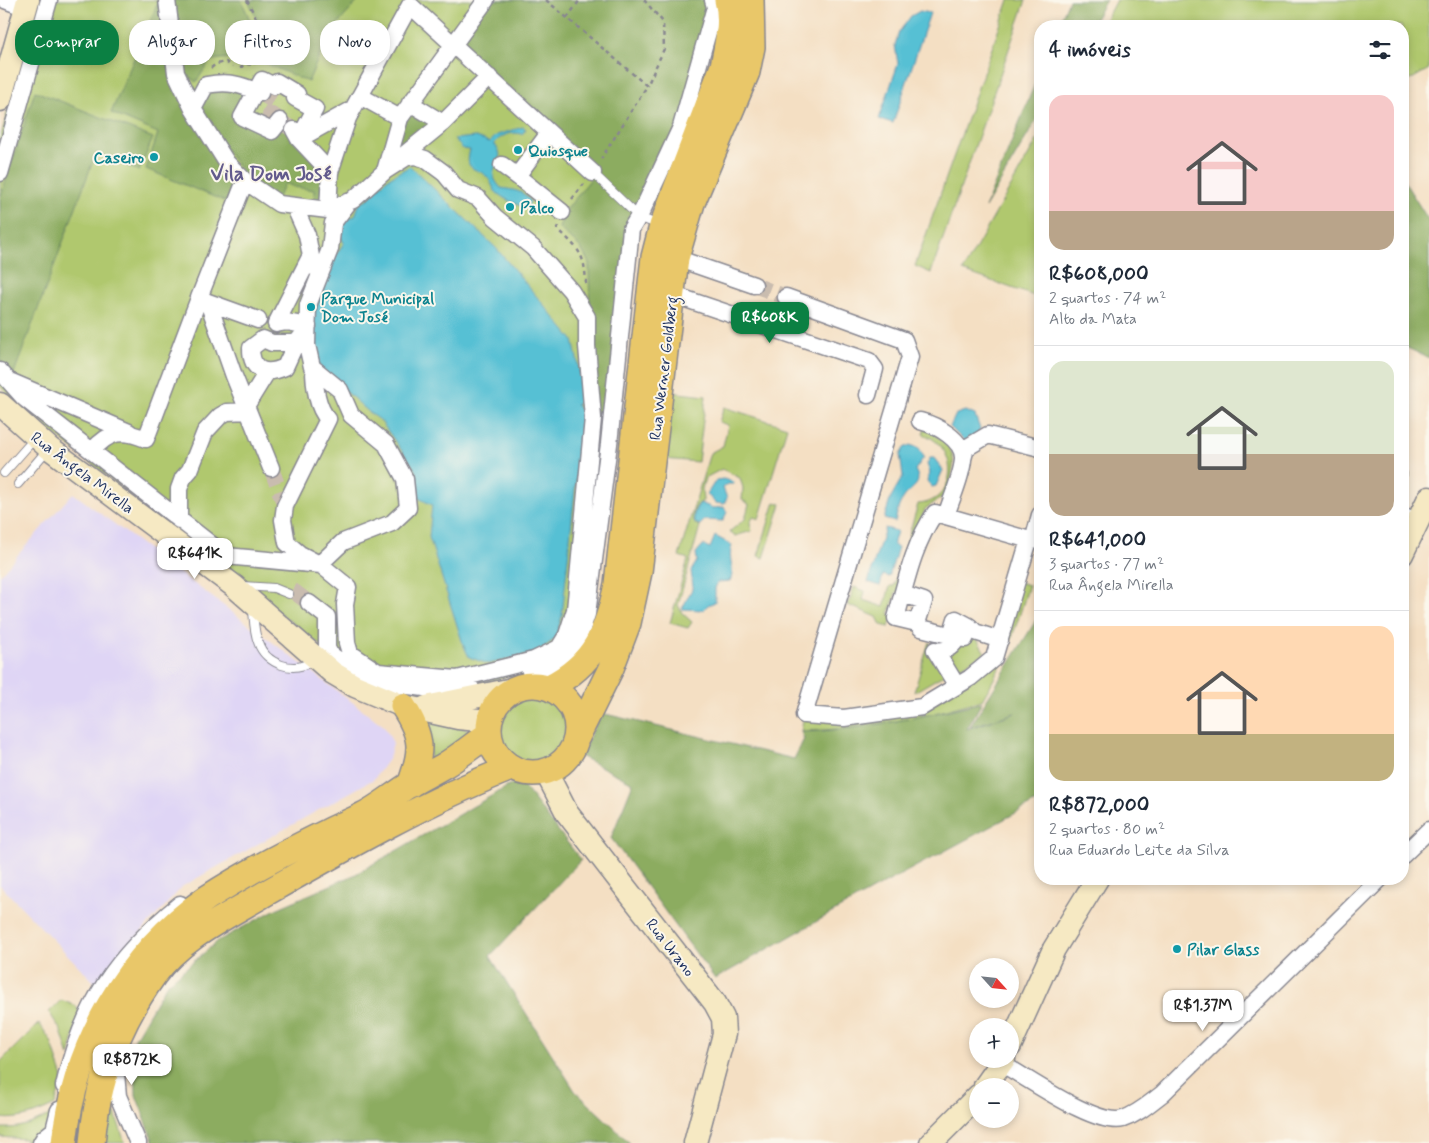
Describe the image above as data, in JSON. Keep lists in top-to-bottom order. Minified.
{"streets":{"main road":["Rua Werner Goldberg"],"street":["Rua Ângela Mirella","Rua Urano"]},"crossings":[["Rua Werner Goldberg","Rua Ângela Mirella"],["Rua Werner Goldberg","Rua Urano"],["Rua Ângela Mirella","Rua Urano"]],"districts":["Vila Dom José"],"places":["Quiosque","Caseiro","Palco","Parque Municipal Dom José","Pilar Glass"],"north":"bottom right","page":{"chip":["Comprar","Alugar","Filtros","Novo"],"heading":"4 imóveis","list":[{"name":"R$608,000","note":"2 quartos · 74 m² · Alto da Mata"},{"name":"R$641,000","note":"3 quartos · 77 m² · Rua Ângela Mirella"},{"name":"R$872,000","note":"2 quartos · 80 m² · Rua Eduardo Leite da Silva"}],"price":["R$608K","R$641K","R$1.37M","R$872K"],"map_buttons":["+","−"]}}
